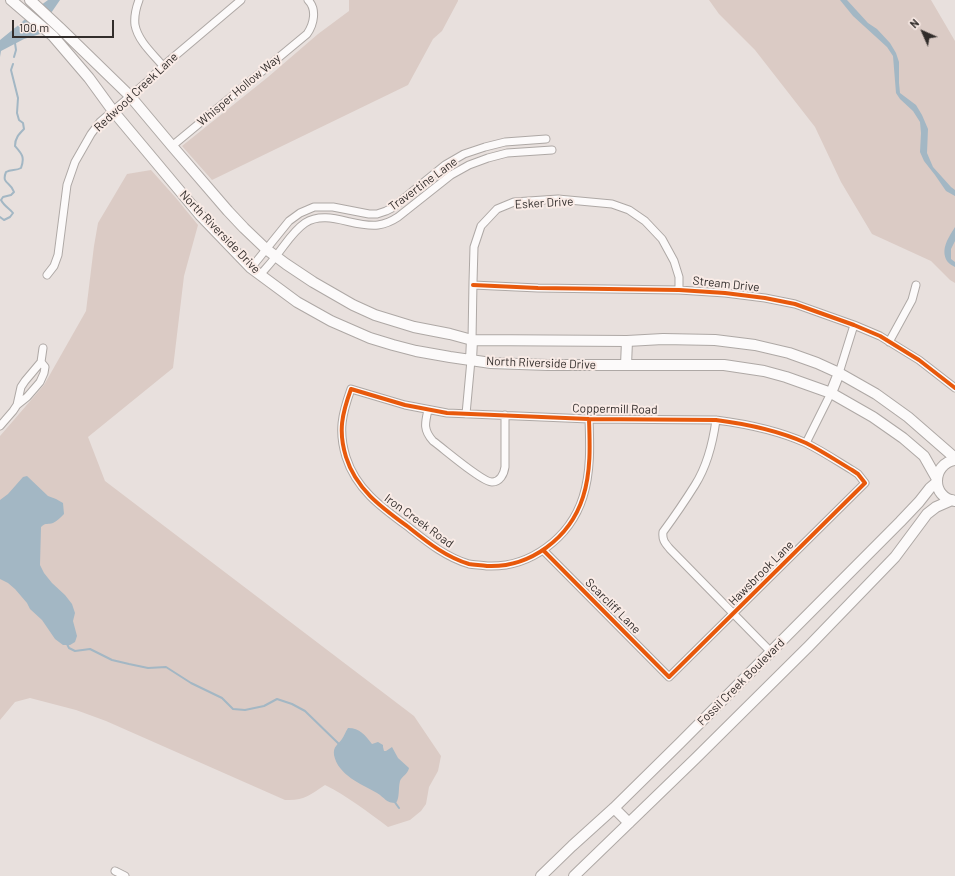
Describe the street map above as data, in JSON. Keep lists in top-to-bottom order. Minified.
{"streets":{"main road":["North Riverside Drive","Fossil Creek Boulevard"],"street":["Whisper Hollow Way","Redwood Creek Lane","Travertine Lane","Esker Drive","Stream Drive","Coppermill Road","Iron Creek Road","Hawsbrook Lane","Scarcliff Lane"]},"crossings":[["Whisper Hollow Way","North Riverside Drive"],["Redwood Creek Lane","North Riverside Drive"],["Travertine Lane","North Riverside Drive"],["Esker Drive","North Riverside Drive"],["Esker Drive","Stream Drive"],["North Riverside Drive","Fossil Creek Boulevard"],["Coppermill Road","Iron Creek Road"],["Coppermill Road","Hawsbrook Lane"],["Iron Creek Road","Scarcliff Lane"],["Hawsbrook Lane","Scarcliff Lane"]],"scale_bar":"100 m","north":"top left"}
